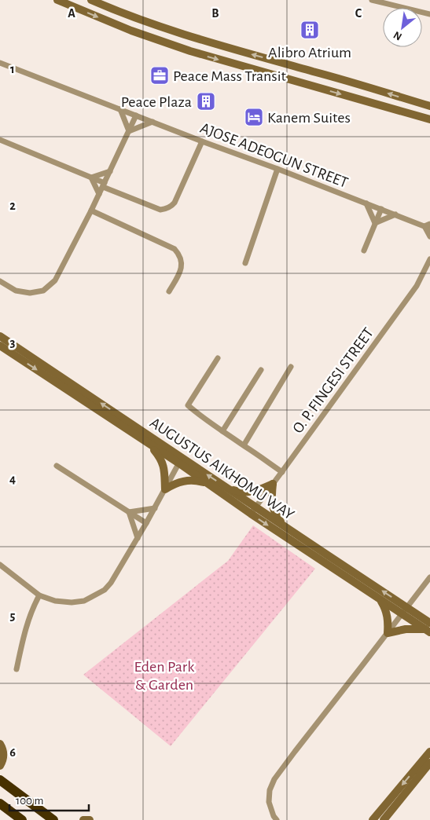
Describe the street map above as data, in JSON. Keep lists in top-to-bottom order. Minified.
{"streets":{"street":["AJOSE ADEOGUN STREET","O. P. FINGESI STREET","AUGUSTUS AIKHOMU WAY"]},"crossings":[["O. P. FINGESI STREET","AUGUSTUS AIKHOMU WAY"]],"parks":["Eden Park & Garden"],"places":{"building":["Alibro Atrium","Peace Plaza"],"office":["Peace Mass Transit"],"hotel":["Kanem Suites"]},"scale_bar":"100 m","north":"bottom left","grid":{"columns":["A","B","C"],"rows":["1","2","3","4","5","6"]}}
